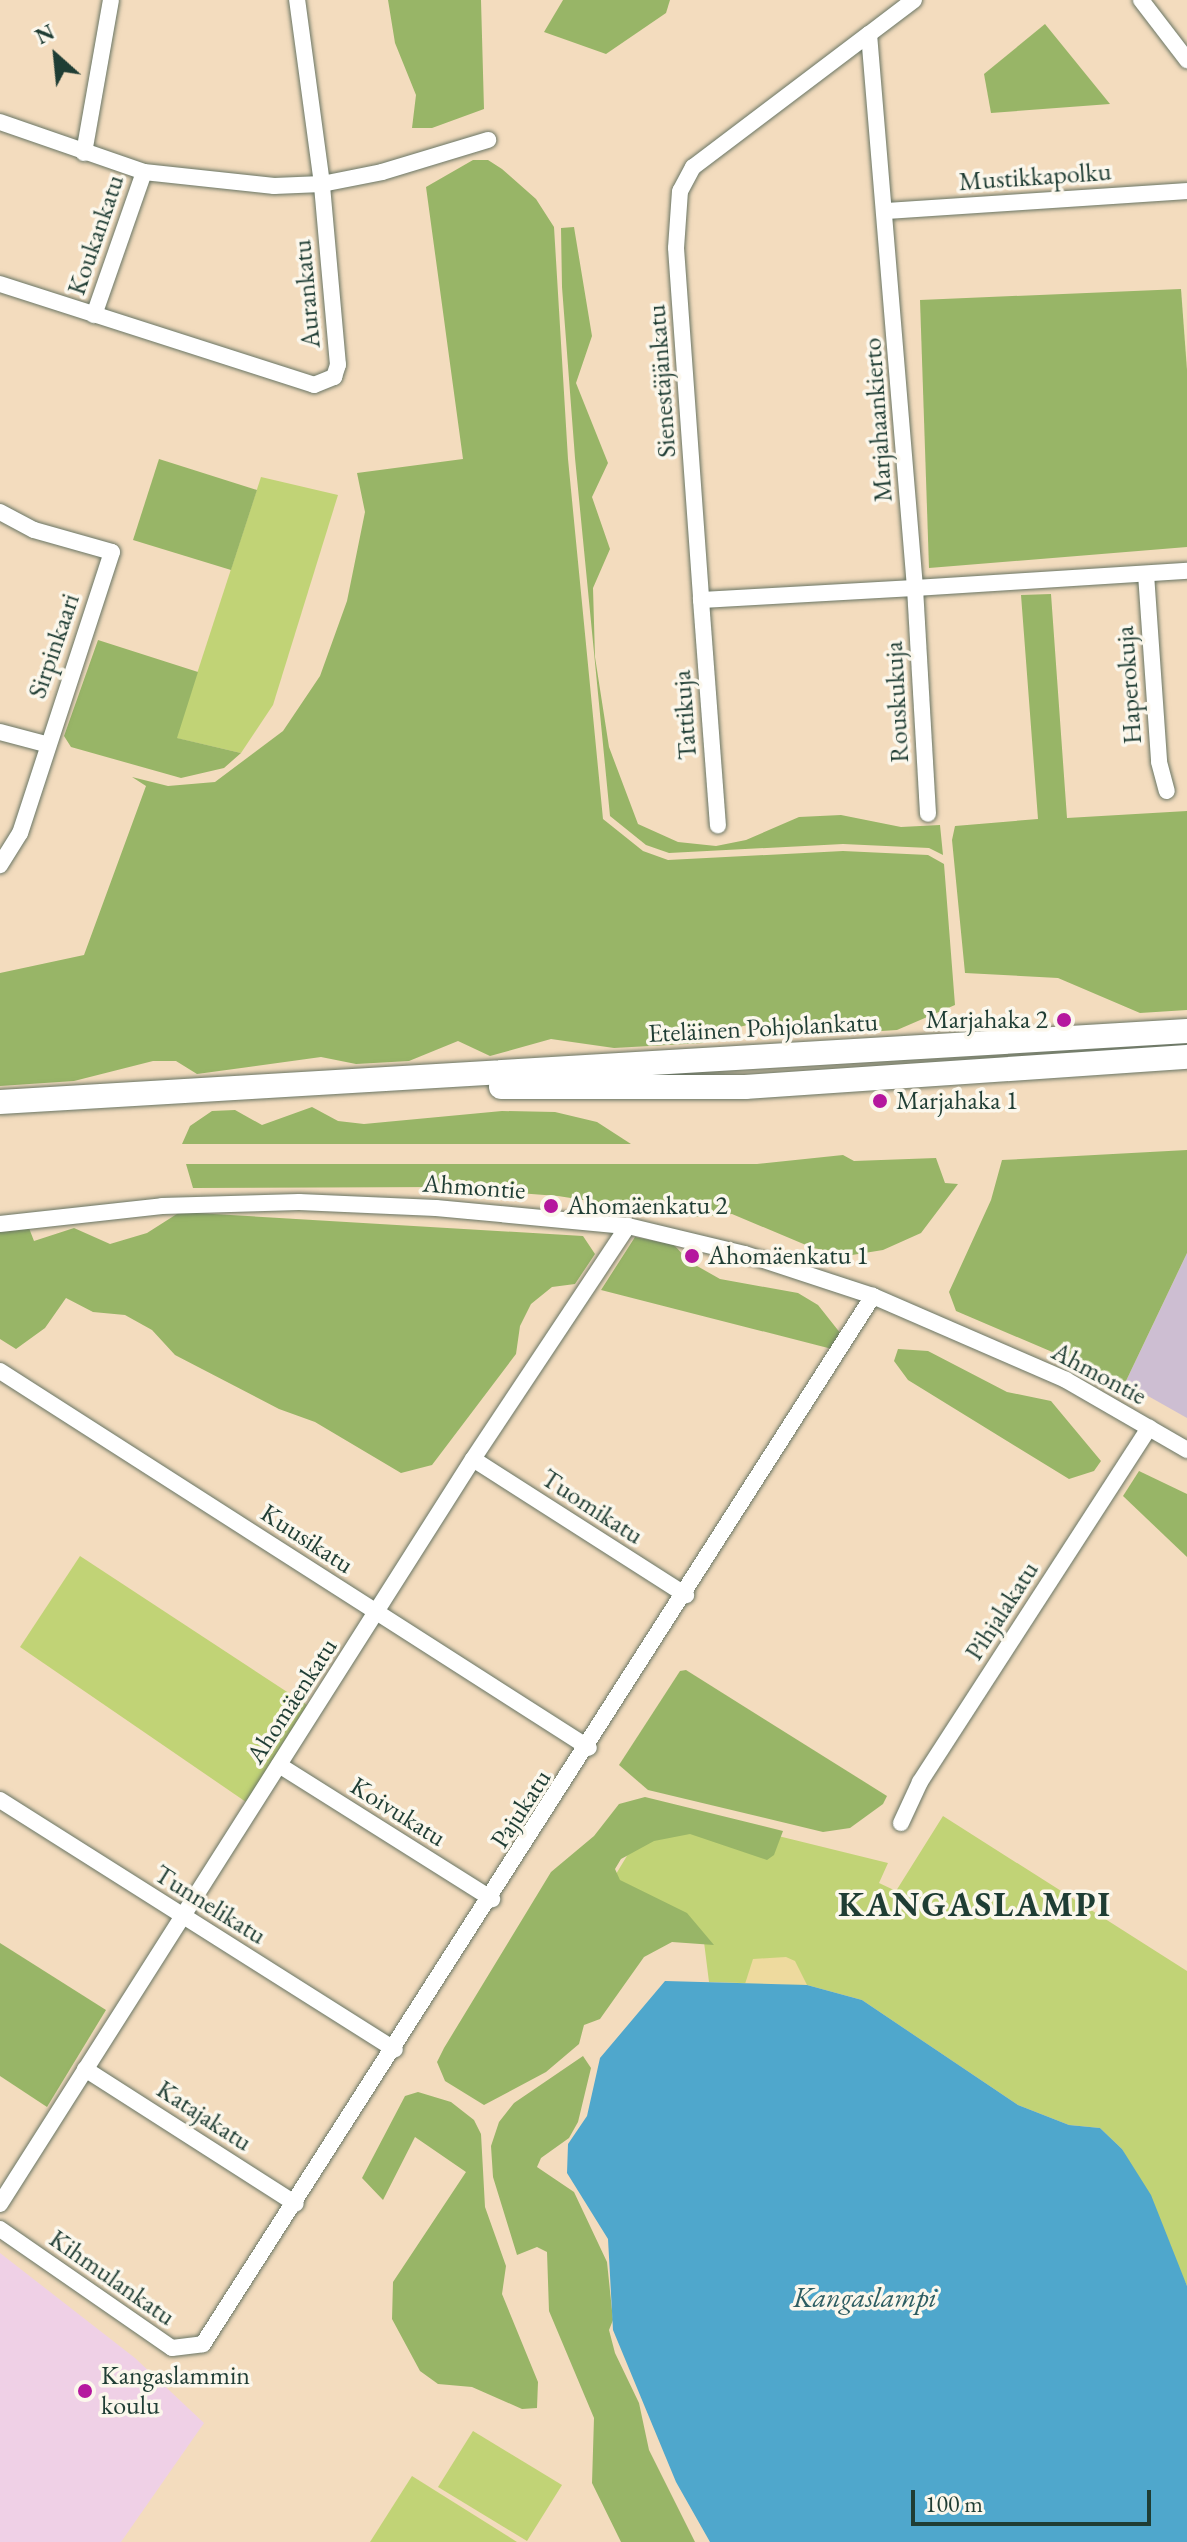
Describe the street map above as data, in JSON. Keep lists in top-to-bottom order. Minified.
{"streets":{"main road":["Eteläinen Pohjolankatu"],"street":["Mustikkapolku","Koukankatu","Aurankatu","Sienestäjänkatu","Marjahaankierto","Sirpinkaari","Haperokuja","Rouskukuja","Tattikuja","Ahmontie","Tuomikatu","Kuusikatu","Pihjalakatu","Ahomäenkatu","Pajukatu","Koivukatu","Tunnelikatu","Katajakatu","Kihmulankatu"]},"crossings":[["Mustikkapolku","Marjahaankierto"],["Koukankatu","Aurankatu"],["Sienestäjänkatu","Marjahaankierto"],["Sienestäjänkatu","Tattikuja"],["Marjahaankierto","Rouskukuja"],["Ahmontie","Pihjalakatu"],["Ahmontie","Ahomäenkatu"],["Ahmontie","Pajukatu"],["Tuomikatu","Ahomäenkatu"],["Tuomikatu","Pajukatu"],["Kuusikatu","Ahomäenkatu"],["Kuusikatu","Pajukatu"],["Ahomäenkatu","Koivukatu"],["Ahomäenkatu","Tunnelikatu"],["Ahomäenkatu","Katajakatu"],["Pajukatu","Koivukatu"],["Pajukatu","Tunnelikatu"],["Pajukatu","Katajakatu"],["Pajukatu","Kihmulankatu"]],"districts":["KANGASLAMPI"],"water":["Kangaslampi"],"places":["Marjahaka 2","Marjahaka 1","Ahomäenkatu 2","Ahomäenkatu 1","Kangaslammin koulu"],"scale_bar":"100 m","north":"top left"}
